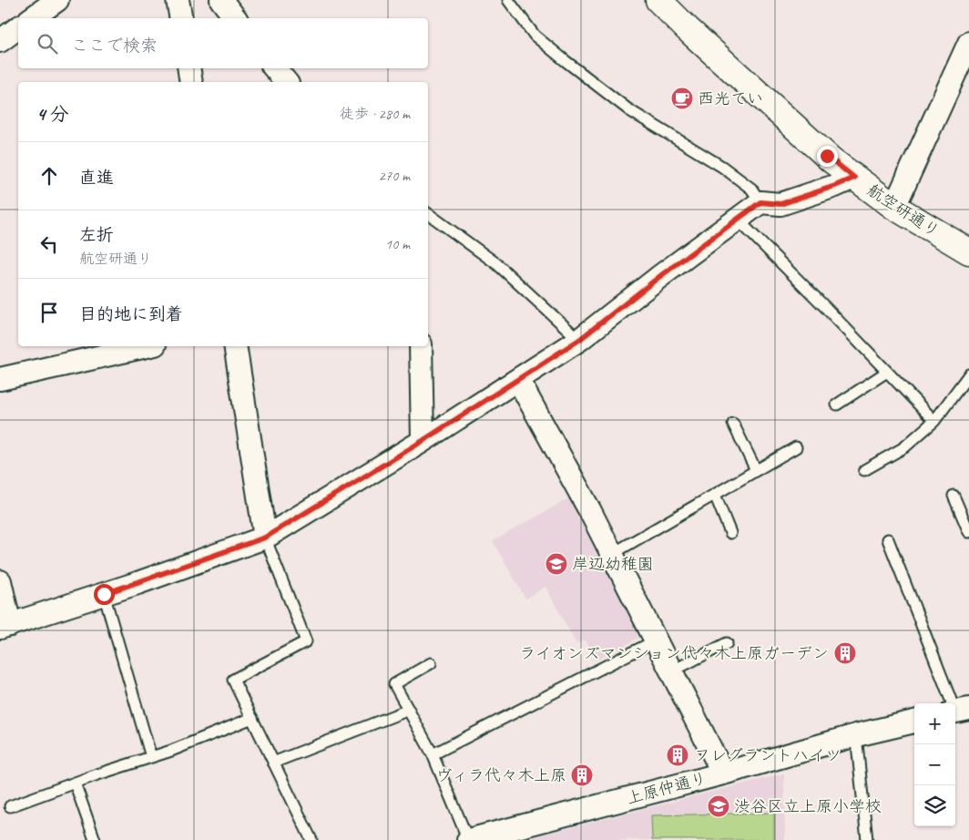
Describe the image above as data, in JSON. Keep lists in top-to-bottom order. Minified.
{"streets":{"street":["航空研通り","上原仲通り"]},"places":{"cafe":["西光てい"],"school or university":["岸辺幼稚園","渋谷区立上原小学校"],"building":["ライオンズマンション代々木上原ガーデン","フレグラントハイツ","ヴィラ代々木上原"]},"page":{"search":"ここで検索","heading":["4 分","徒歩 · 280 m"],"list":[["直進","270 m"],["左折","航空研通り","10 m"],"目的地に到着"],"map_buttons":["+","−"]}}
